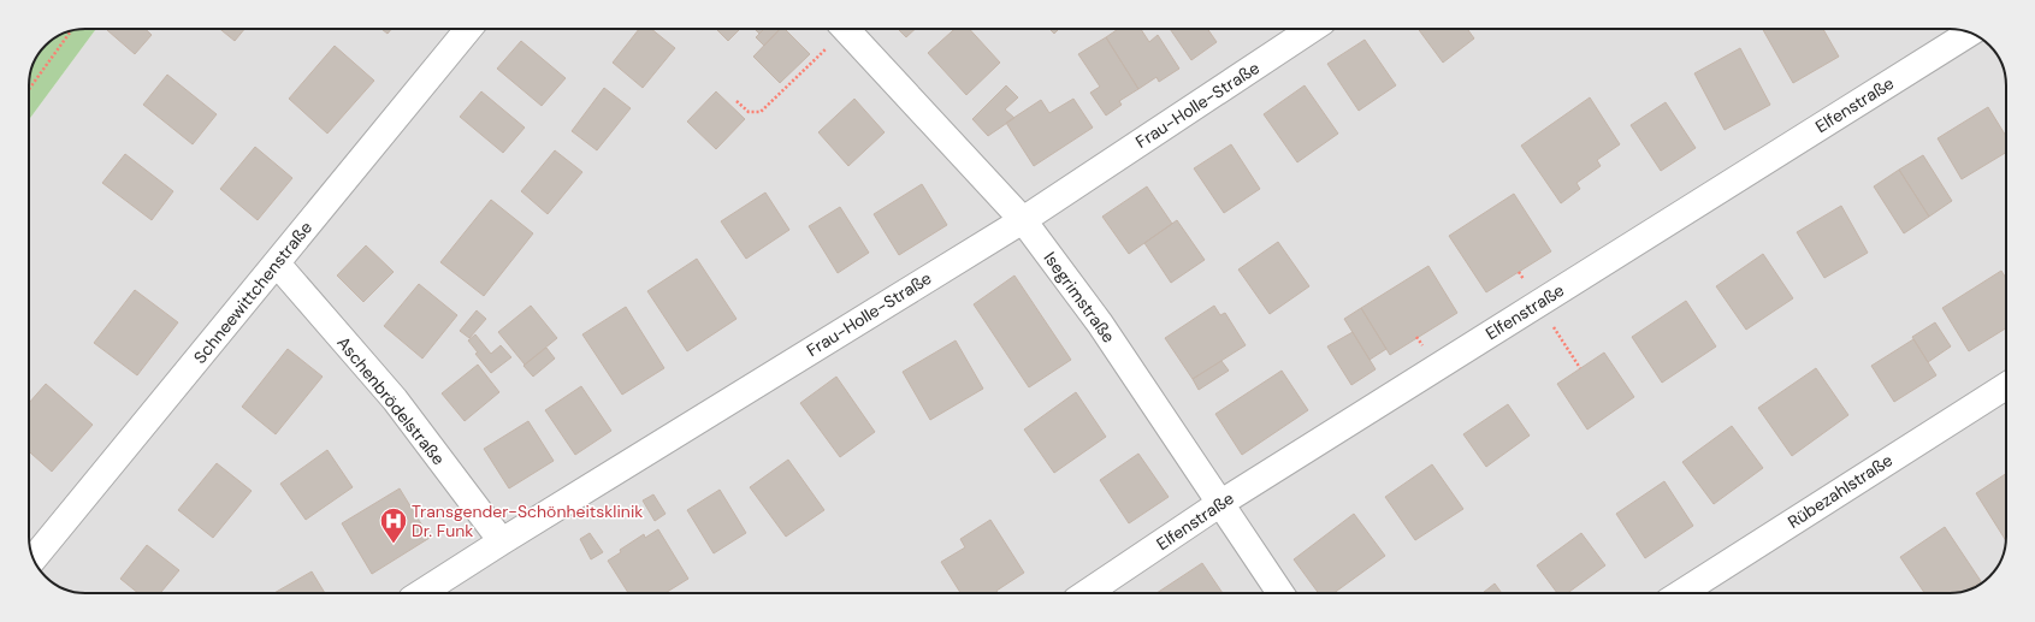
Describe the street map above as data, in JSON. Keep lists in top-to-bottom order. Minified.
{"streets":{"street":["Frau-Holle-Straße","Elfenstraße","Schneewittchenstraße","Isegrimstraße","Aschenbrödelstraße","Rübezahlstraße"]},"crossings":[["Frau-Holle-Straße","Isegrimstraße"],["Frau-Holle-Straße","Aschenbrödelstraße"],["Elfenstraße","Isegrimstraße"],["Schneewittchenstraße","Aschenbrödelstraße"]],"places":{"hospital":["Transgender-Schönheitsklinik Dr. Funk"]}}
